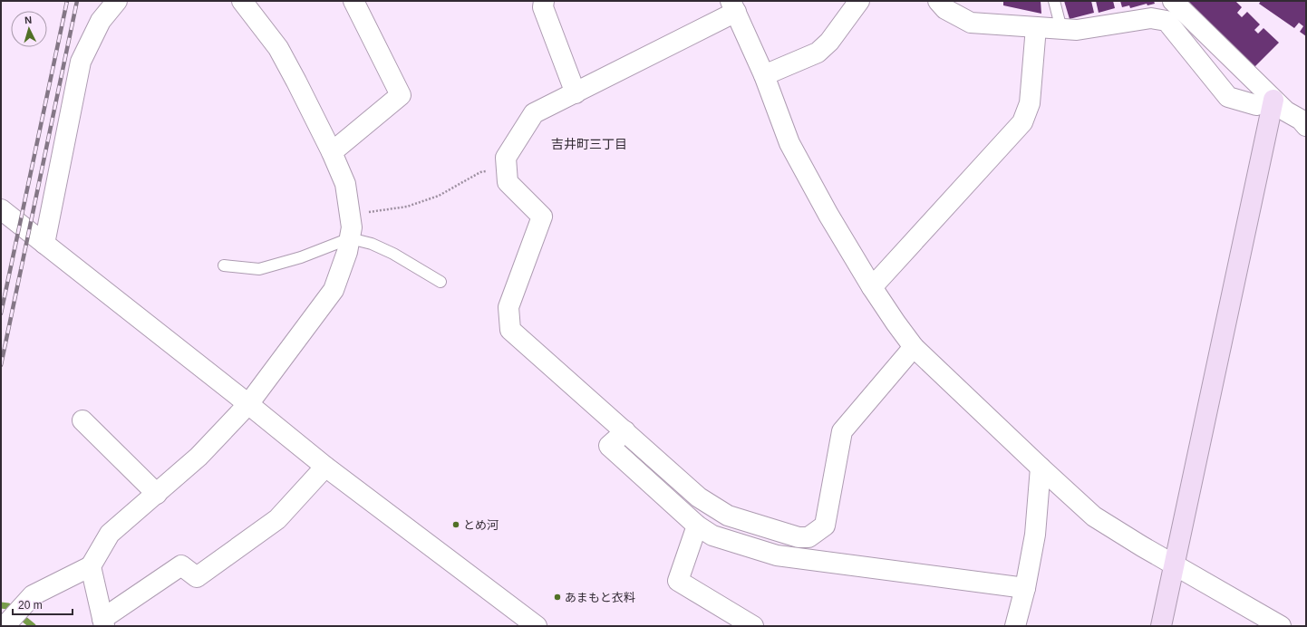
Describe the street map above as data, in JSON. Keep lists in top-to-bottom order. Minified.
{"districts":["吉井町三丁目"],"places":["とめ河","あまもと衣料"],"scale_bar":"20 m","north":"top"}
